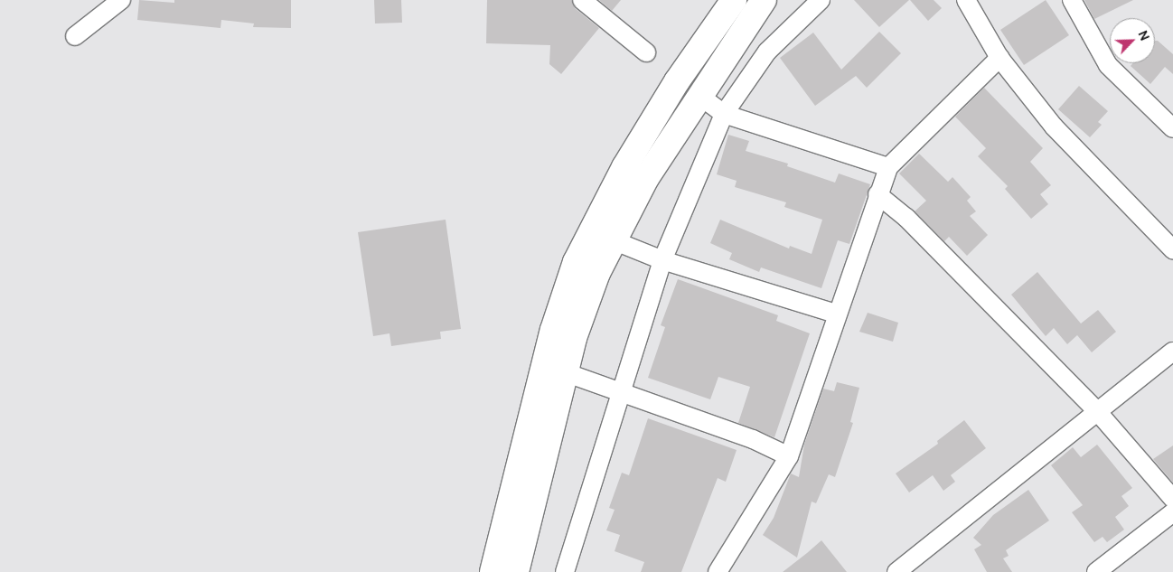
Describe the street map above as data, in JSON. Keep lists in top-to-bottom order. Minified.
{"north":"top right"}
